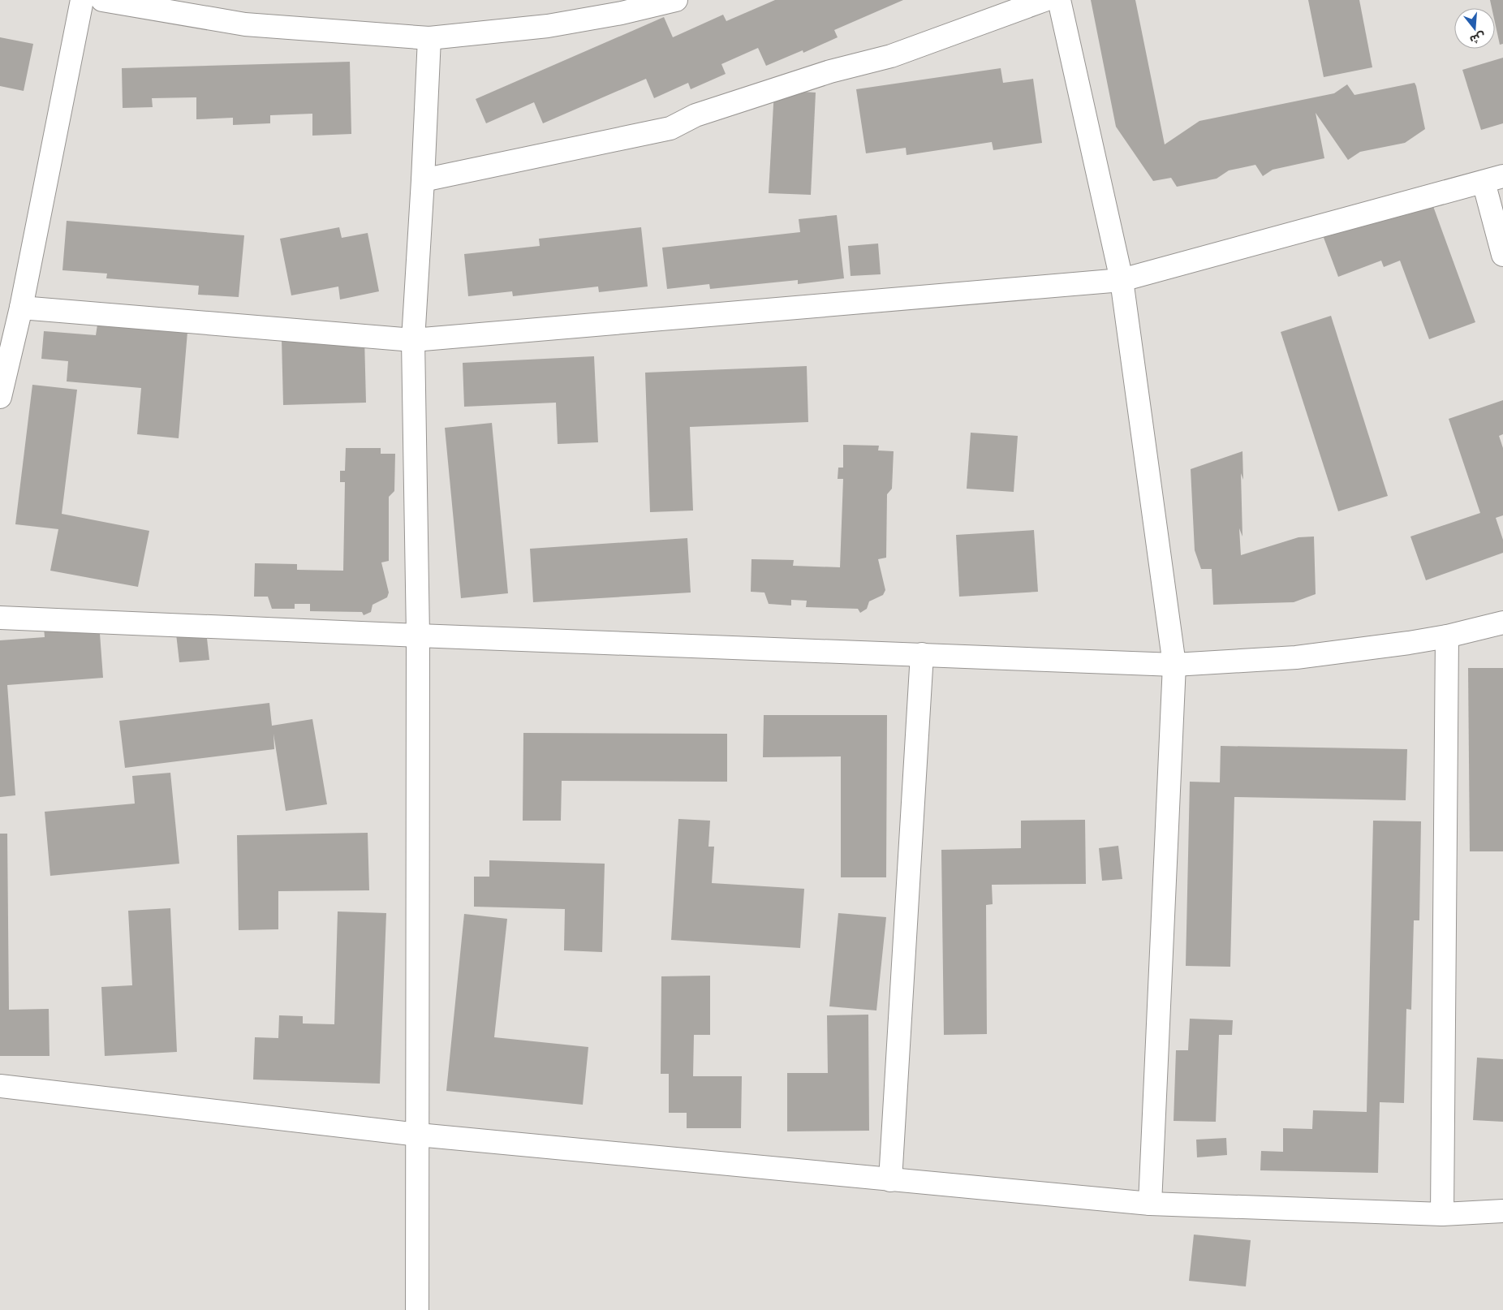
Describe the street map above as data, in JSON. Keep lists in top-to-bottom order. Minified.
{"north":"bottom"}
